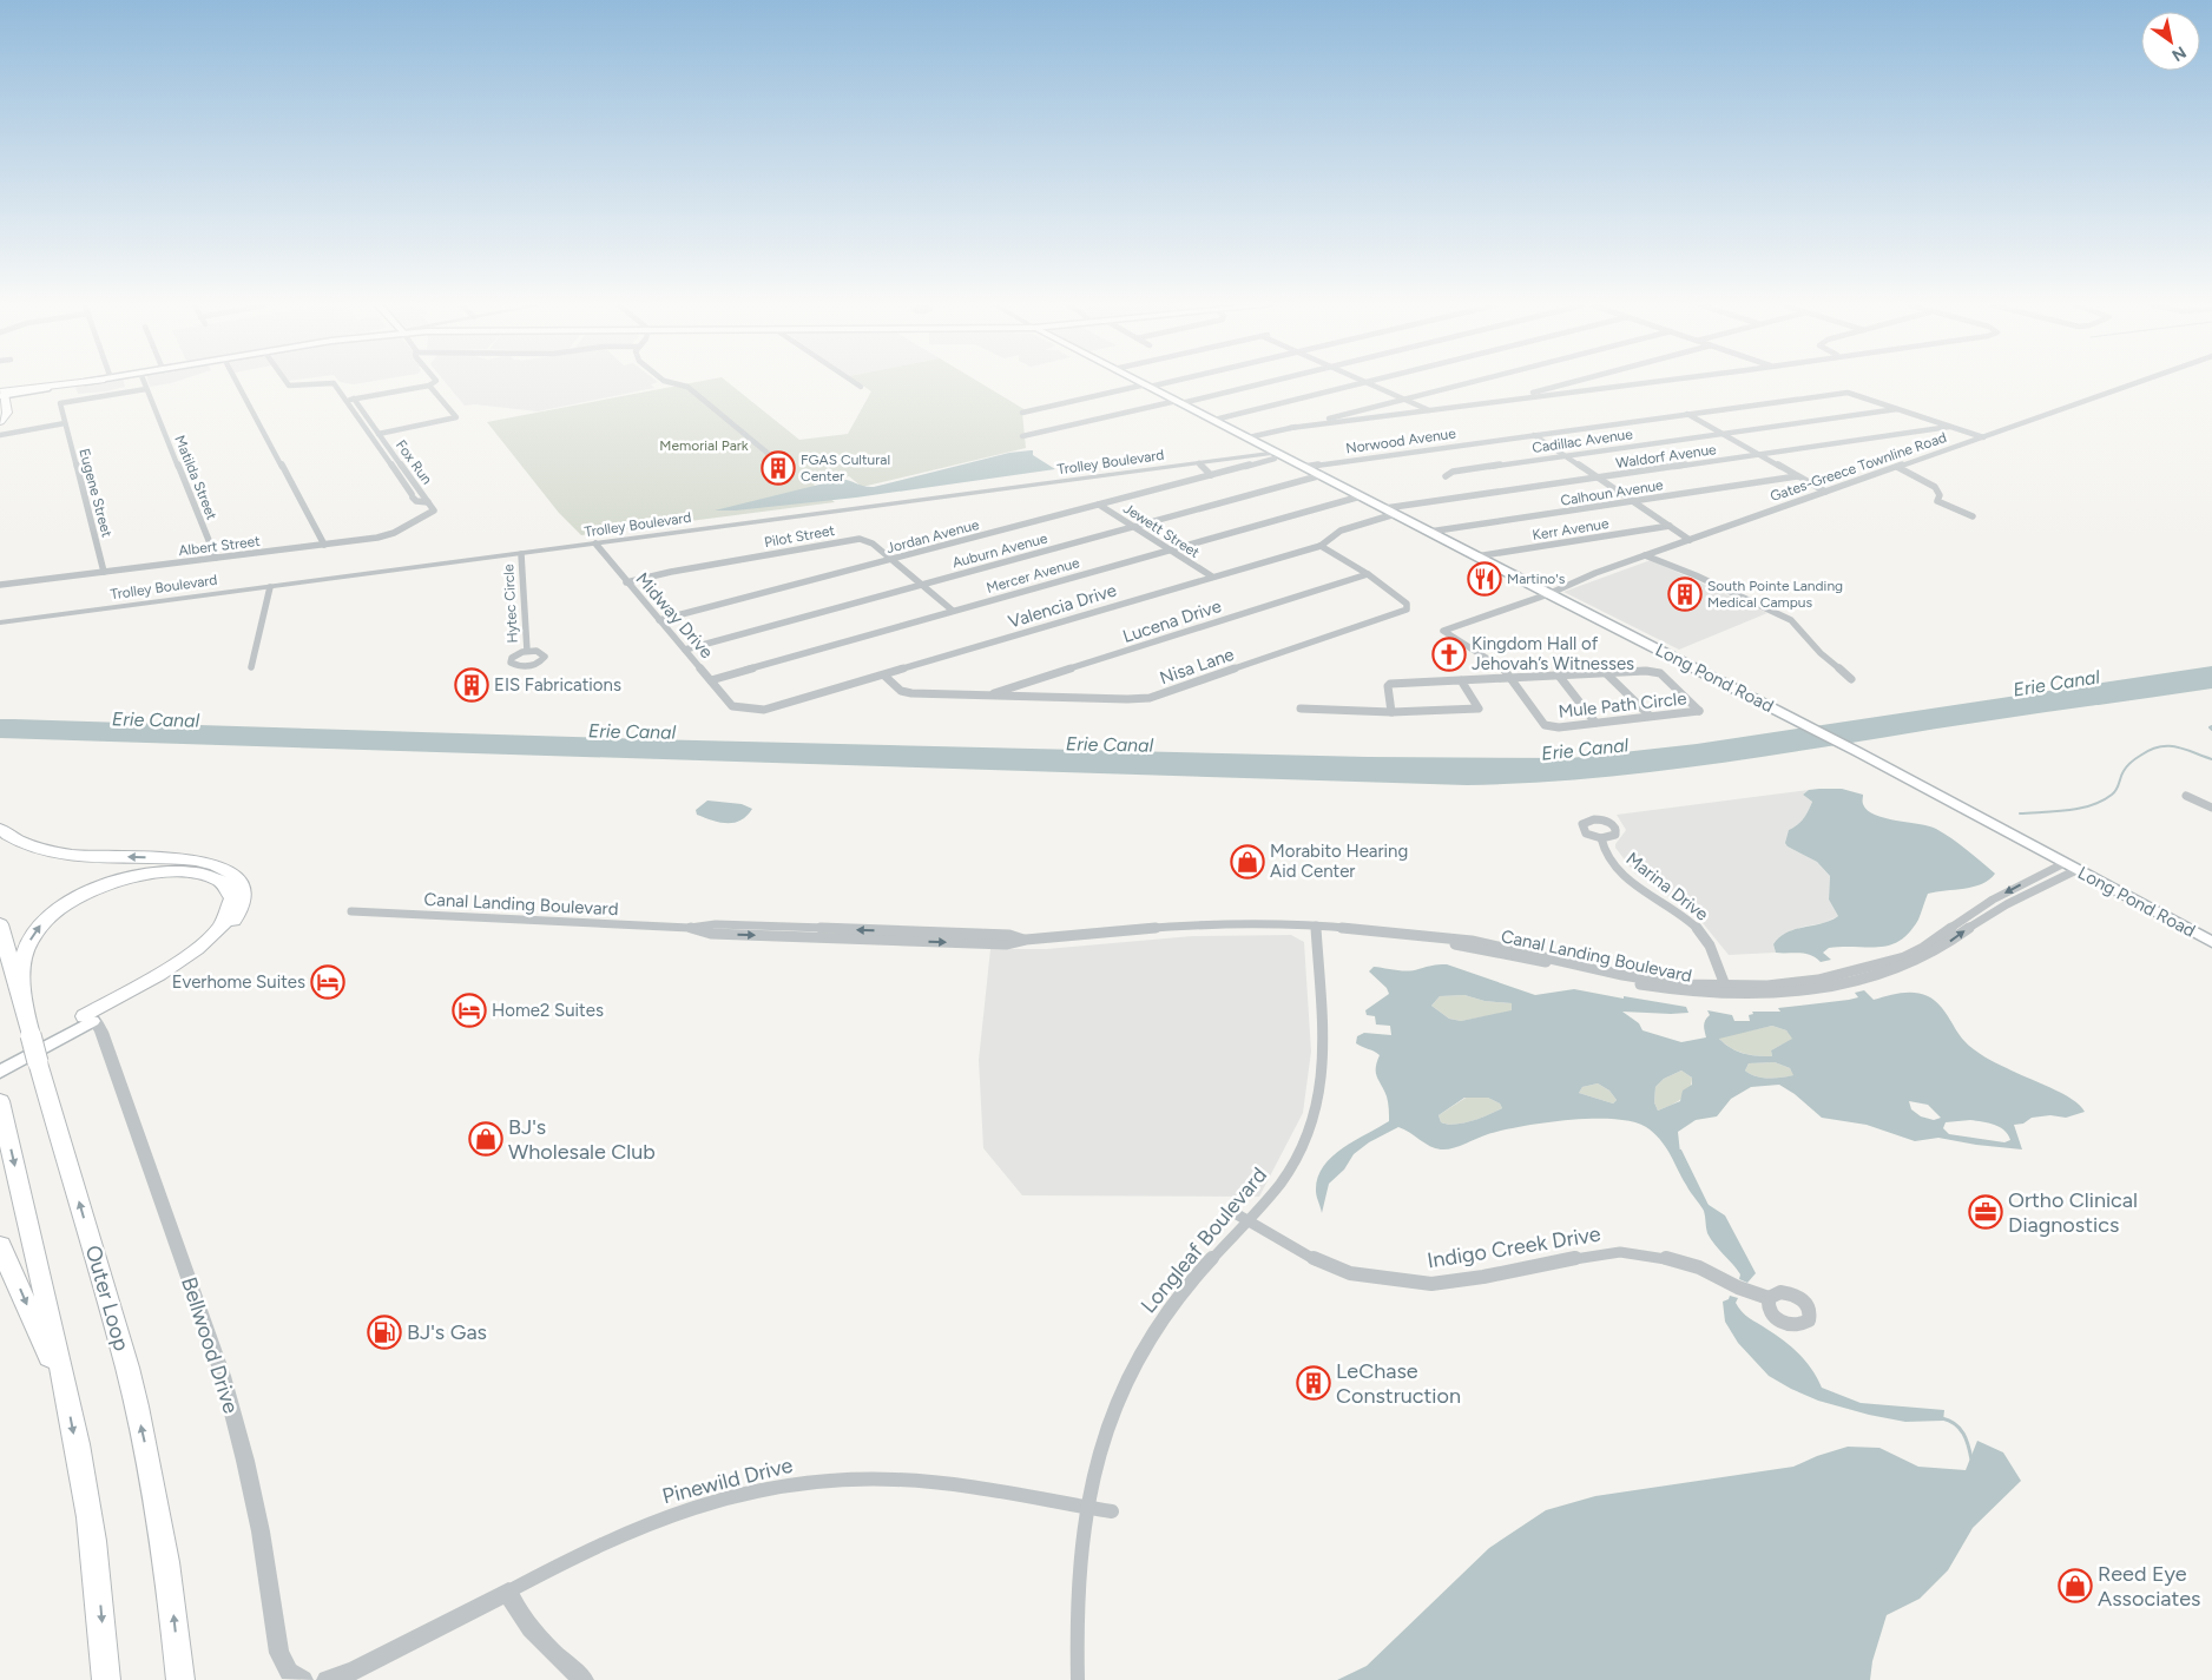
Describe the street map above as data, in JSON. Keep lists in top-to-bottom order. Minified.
{"streets":{"highway":["Outer Loop"],"main road":["Long Pond Road"],"street":["Norwood Avenue","Cadillac Avenue","Waldorf Avenue","Fox Run","Trolley Boulevard","Gates-Greece Townline Road","Matilda Street","Eugene Street","Calhoun Avenue","Kerr Avenue","Jewett Street","Pilot Street","Jordan Avenue","Albert Street","Auburn Avenue","Mercer Avenue","Hytec Circle","Valencia Drive","Midway Drive","Lucena Drive","Nisa Lane","Mule Path Circle","Marina Drive","Canal Landing Boulevard","Longleaf Boulevard","Indigo Creek Drive","Bellwood Drive","Pinewild Drive"]},"crossings":[["Norwood Avenue","Cadillac Avenue"],["Norwood Avenue","Long Pond Road"],["Waldorf Avenue","Long Pond Road"],["Fox Run","Albert Street"],["Trolley Boulevard","Jordan Avenue"],["Trolley Boulevard","Hytec Circle"],["Trolley Boulevard","Midway Drive"],["Trolley Boulevard","Long Pond Road"],["Gates-Greece Townline Road","Long Pond Road"],["Gates-Greece Townline Road","Mule Path Circle"],["Matilda Street","Eugene Street"],["Matilda Street","Albert Street"],["Eugene Street","Albert Street"],["Calhoun Avenue","Long Pond Road"],["Kerr Avenue","Long Pond Road"],["Jewett Street","Jordan Avenue"],["Jewett Street","Auburn Avenue"],["Jewett Street","Mercer Avenue"],["Jewett Street","Valencia Drive"],["Pilot Street","Jordan Avenue"],["Pilot Street","Auburn Avenue"],["Pilot Street","Mercer Avenue"],["Pilot Street","Midway Drive"],["Jordan Avenue","Midway Drive"],["Jordan Avenue","Long Pond Road"],["Auburn Avenue","Midway Drive"],["Auburn Avenue","Long Pond Road"],["Mercer Avenue","Midway Drive"],["Mercer Avenue","Long Pond Road"],["Valencia Drive","Midway Drive"],["Valencia Drive","Nisa Lane"],["Valencia Drive","Long Pond Road"],["Lucena Drive","Nisa Lane"],["Long Pond Road","Canal Landing Boulevard"],["Marina Drive","Canal Landing Boulevard"],["Canal Landing Boulevard","Longleaf Boulevard"],["Longleaf Boulevard","Indigo Creek Drive"],["Longleaf Boulevard","Pinewild Drive"]],"water":["Erie Canal"],"parks":["Memorial Park"],"places":{"building":["FGAS Cultural Center","South Pointe Landing Medical Campus","EIS Fabrications","LeChase Construction"],"restaurant":["Martino's"],"church":["Kingdom Hall of Jehovah’s Witnesses"],"shop":["Morabito Hearing Aid Center","BJ's Wholesale Club","Reed Eye Associates"],"hotel":["Everhome Suites","Home2 Suites"],"office":["Ortho Clinical Diagnostics"],"fuel station":["BJ's Gas"]},"north":"bottom right"}
